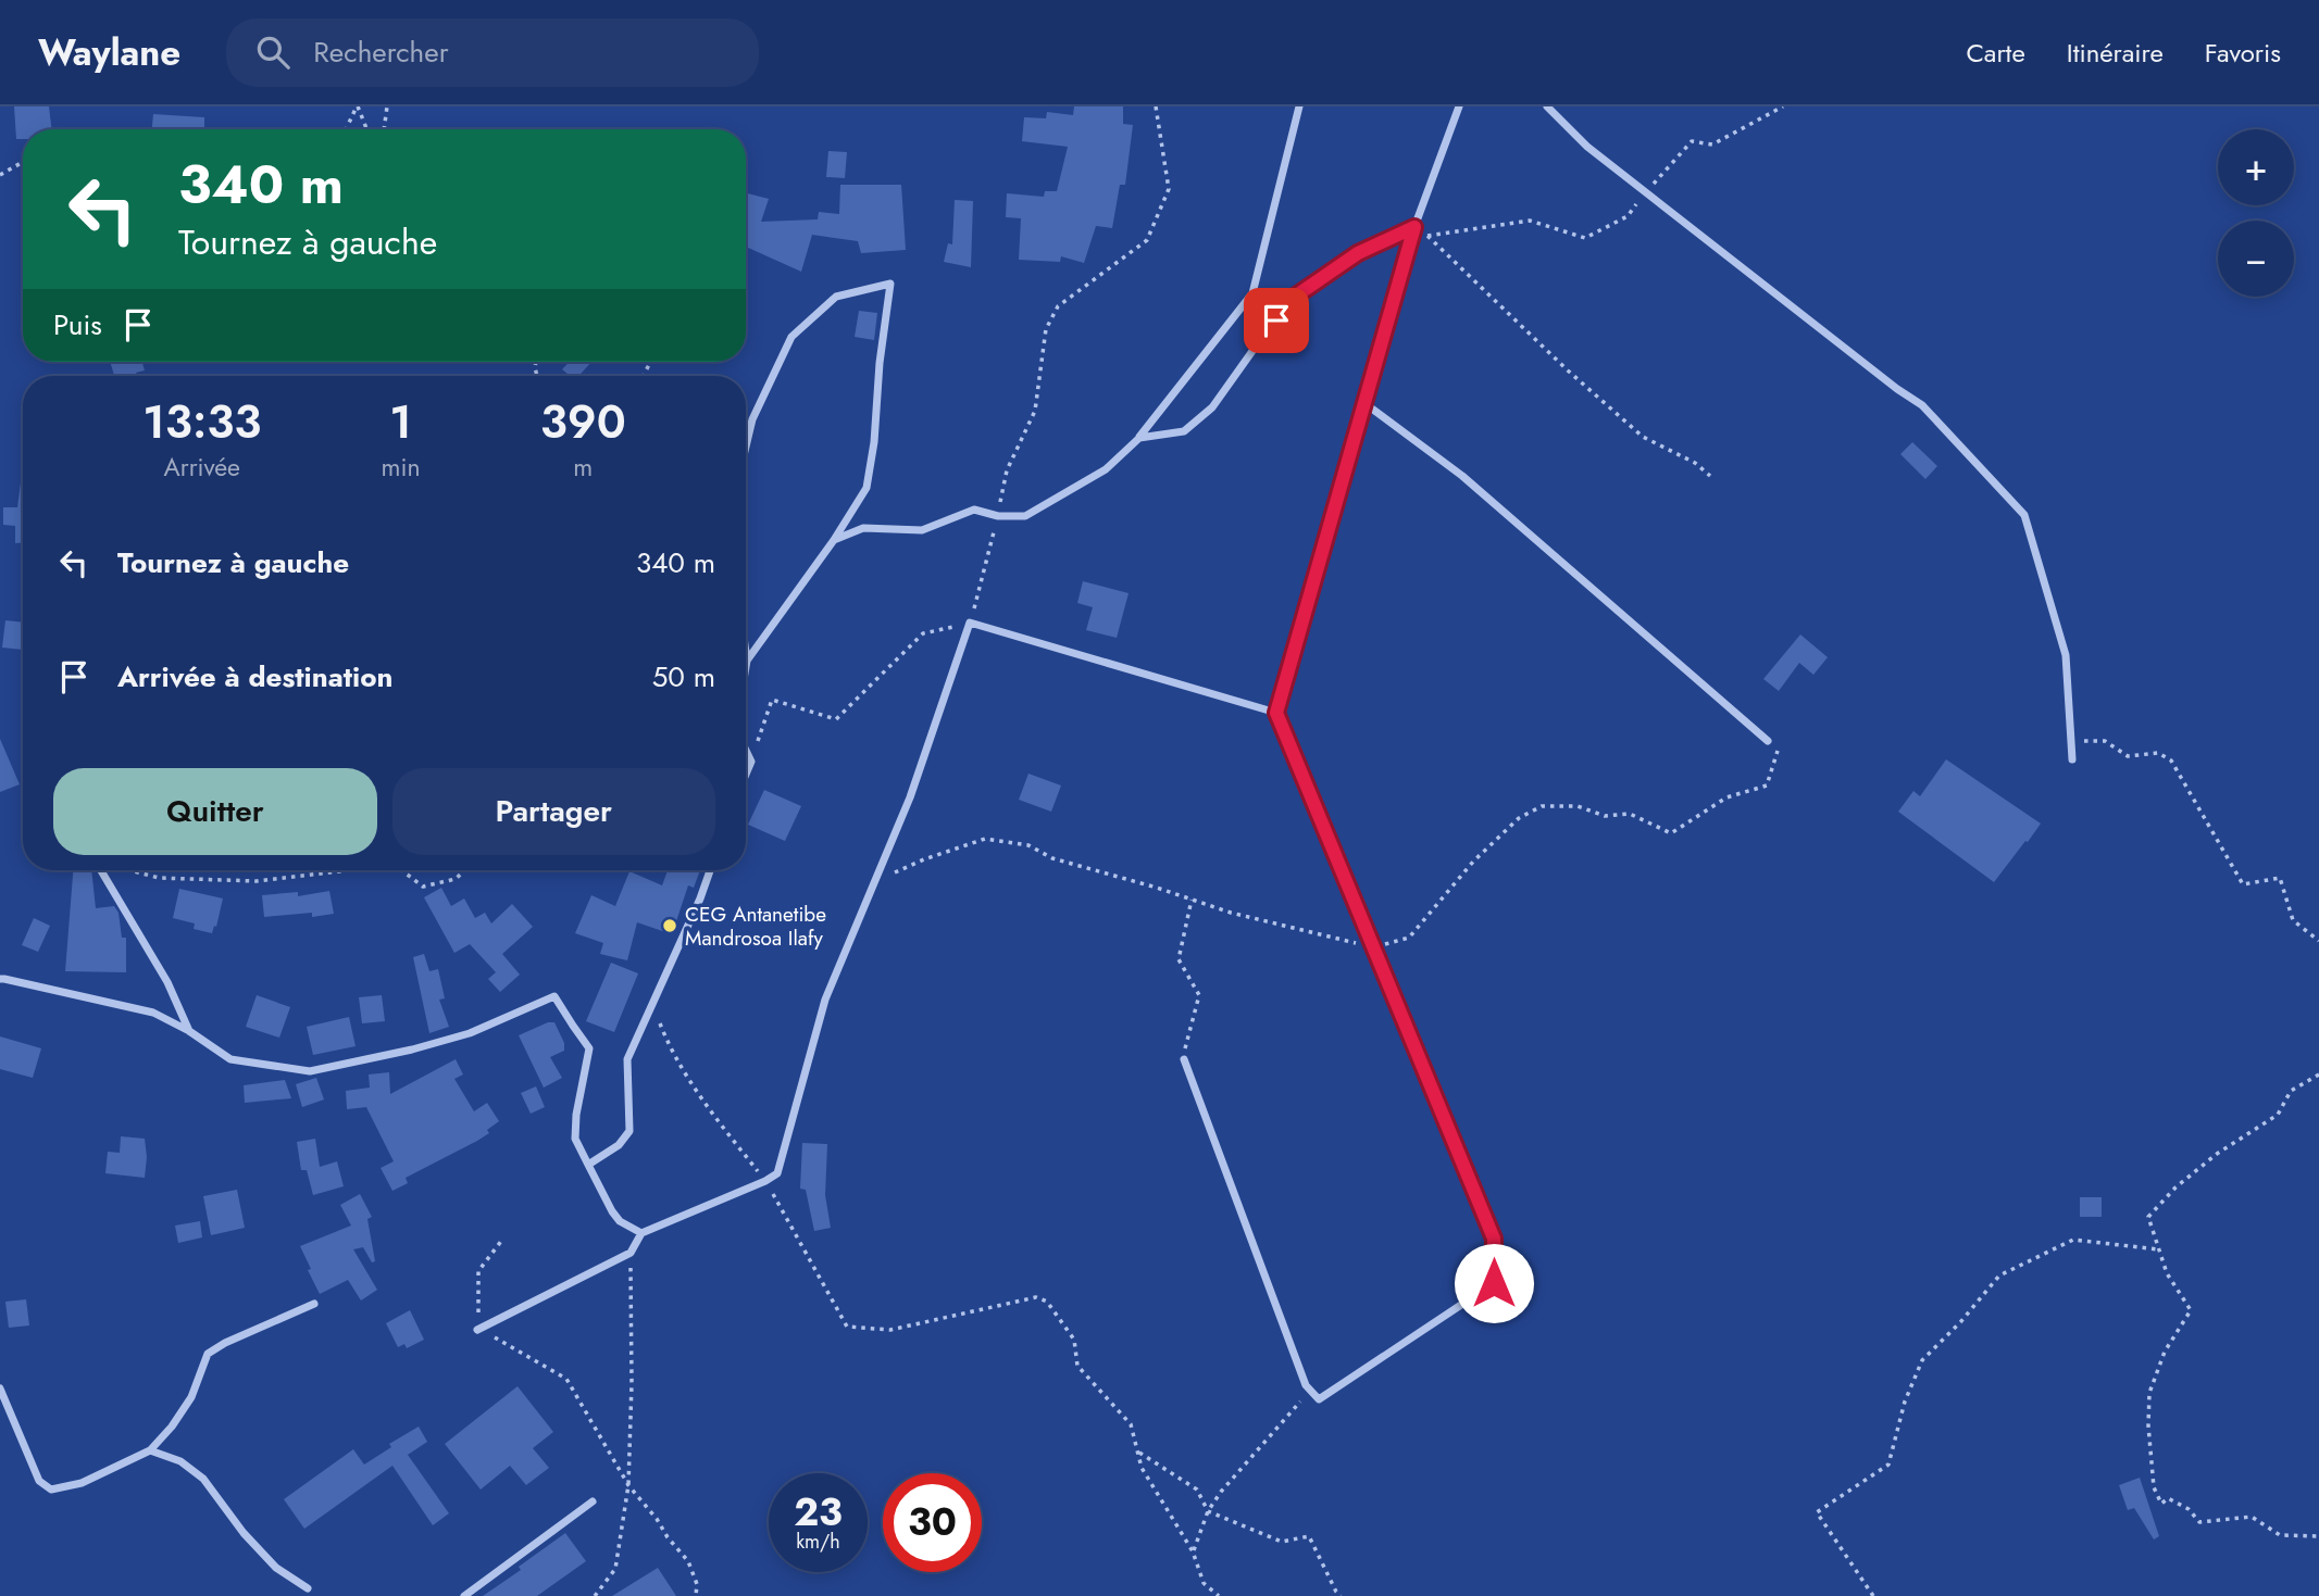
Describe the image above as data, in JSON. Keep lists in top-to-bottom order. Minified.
{"places":["CEG Antanetibe Mandrosoa Ilafy"],"page":{"header":"Waylane","search":"Rechercher","nav":["Carte","Itinéraire","Favoris"],"map_buttons":["+","−"],"turn":["340 m","Tournez à gauche"],"then":"Puis","eta":["13:33","Arrivée","1","min","390","m"],"list":[{"name":"Tournez à gauche","value":"340 m"},{"name":"Arrivée à destination","value":"50 m"}],"buttons":["Quitter","Partager"],"speed":"23 km/h","limit":"30"}}
